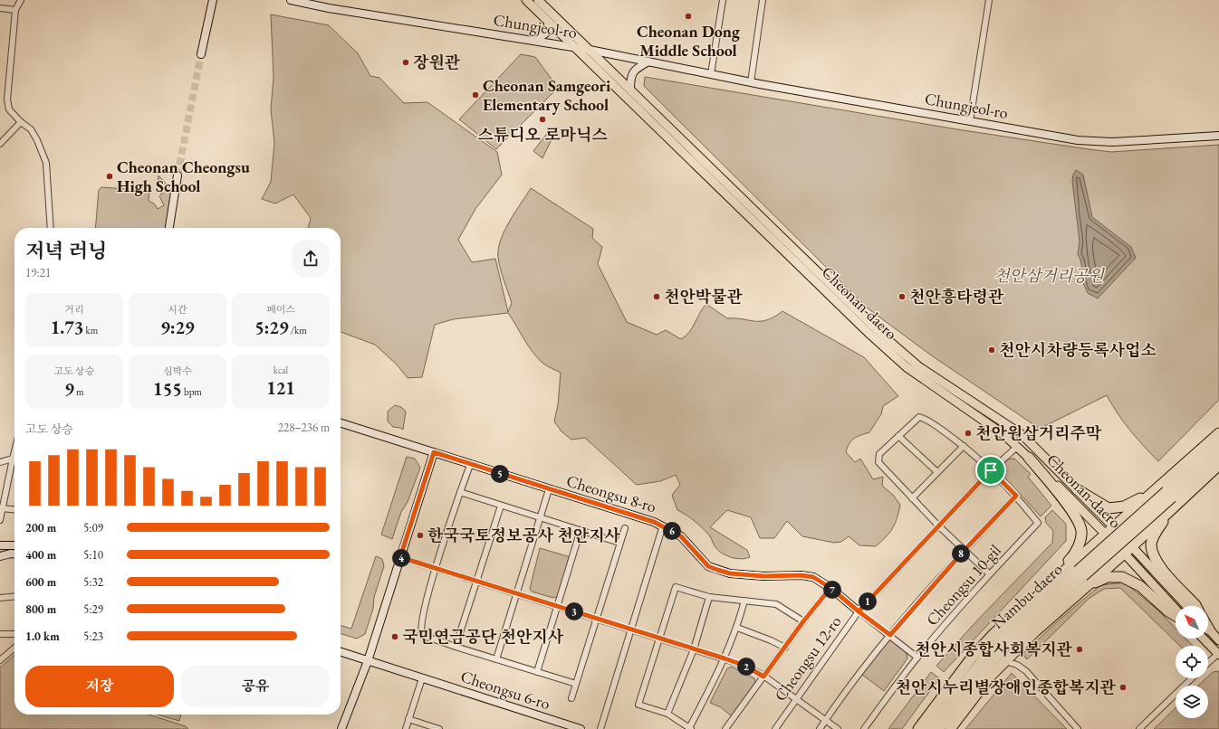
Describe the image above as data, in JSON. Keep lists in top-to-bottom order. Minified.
{"streets":{"highway":["Nambu-daero"],"main road":["Cheonan-daero"],"street":["Chungjeol-ro","Cheongsu 8-ro","Cheongsu 10-gil","Cheongsu 12-ro","Cheongsu 6-ro"]},"crossings":[["Chungjeol-ro","Cheonan-daero"],["Cheonan-daero","Cheongsu 12-ro"],["Cheongsu 8-ro","Cheongsu 12-ro"],["Cheongsu 10-gil","Cheongsu 12-ro"]],"parks":["천안삼거리공원"],"places":["Cheonan Dong Middle School","장원관","Cheonan Samgeori Elementary School","스튜디오 로마닉스","Cheonan Cheongsu High School","천안박물관","천안흥타령관","천안시차량등록사업소","천안원삼거리주막","한국국토정보공사 천안지사","국민연금공단 천안지사","천안시종합사회복지관","천안시누리별장애인종합복지관"],"north":"top left","page":{"heading":["저녁 러닝","19:21"],"stats":[["거리","1.73 km"],["시간","9:29"],["페이스","5:29 /km"],["고도 상승","9 m"],["심박수","155 bpm"],["kcal","121"]],"chart":["고도 상승","228–236 m"],"pins":["5","6","8","4","7","1","3","2"],"list":[{"name":"200 m","note":"5:09"},{"name":"400 m","note":"5:10"},{"name":"600 m","note":"5:32"},{"name":"800 m","note":"5:29"},{"name":"1.0 km","note":"5:23"}],"buttons":["저장","공유"]}}
